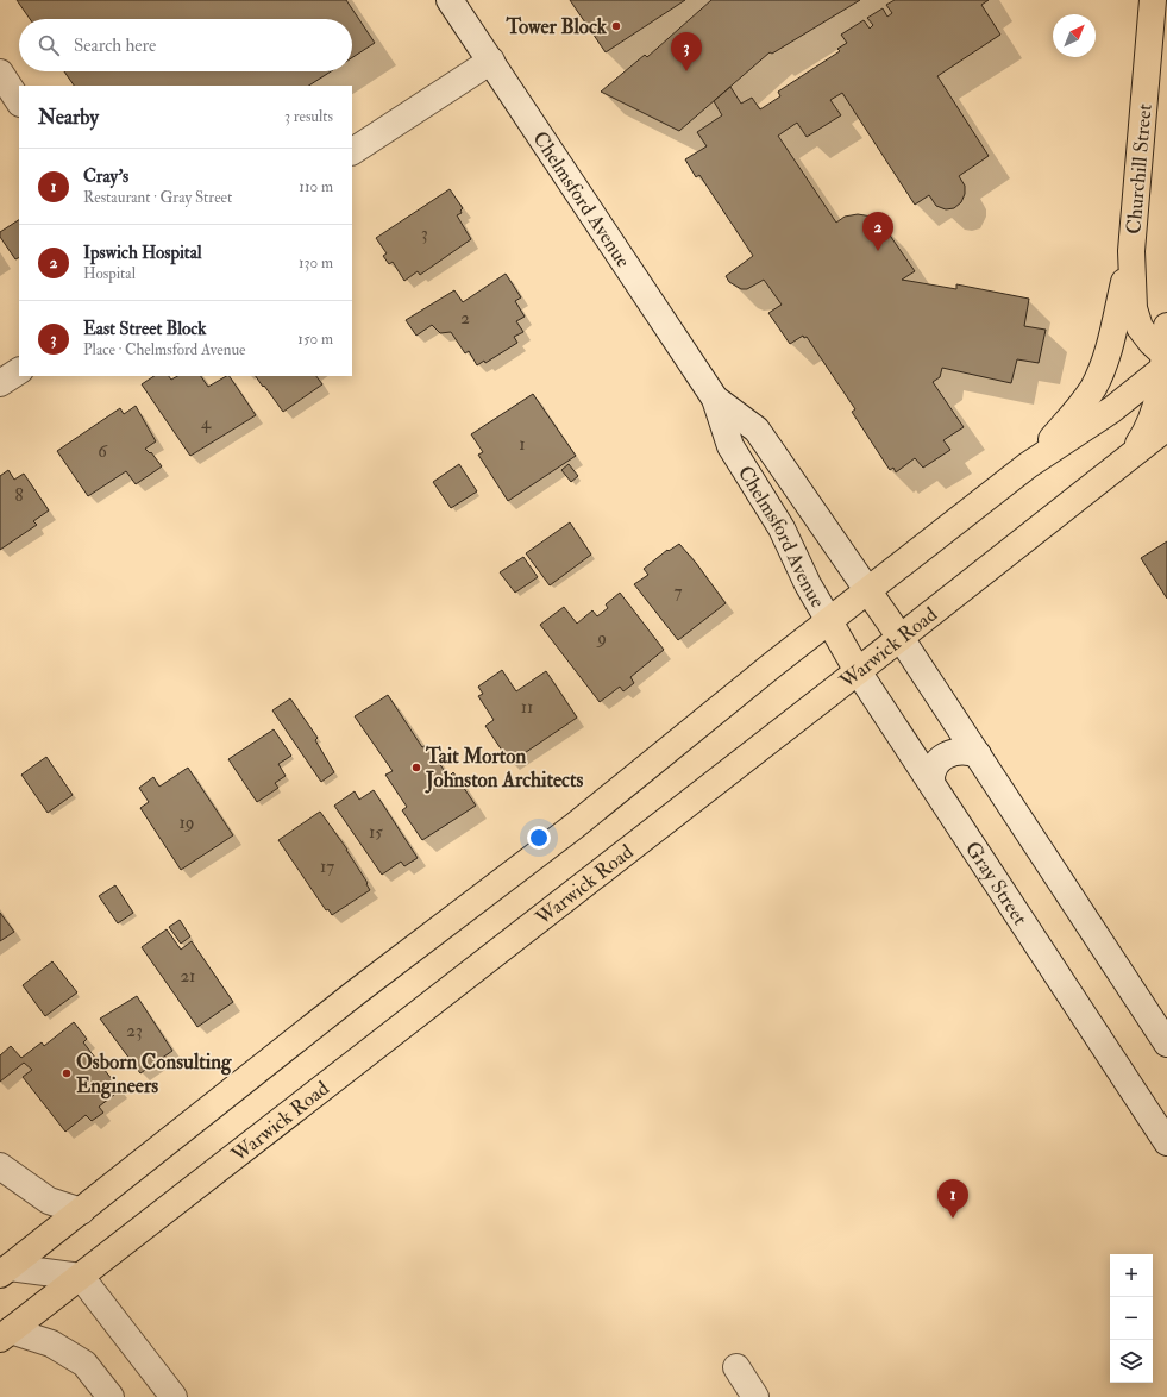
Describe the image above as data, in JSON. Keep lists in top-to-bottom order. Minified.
{"streets":{"main road":["Churchill Street","Warwick Road","Gray Street"],"street":["Chelmsford Avenue"]},"crossings":[["Chelmsford Avenue","Gray Street"],["Warwick Road","Gray Street"]],"places":["Tower Block","Tait Morton Johnston Architects","Osborn Consulting Engineers"],"house_numbers":["3","2","4","1","6","8","7","9","11","19","15","17","21","23"],"north":"top right","page":{"search":"Search here","pins":["3","2","1"],"heading":["Nearby","3 results"],"list":[{"mark":"1","name":"Cray's","note":"Restaurant · Gray Street","value":"110 m"},{"mark":"2","name":"Ipswich Hospital","note":"Hospital","value":"130 m"},{"mark":"3","name":"East Street Block","note":"Place · Chelmsford Avenue","value":"150 m"}],"map_buttons":["+","−"]}}
